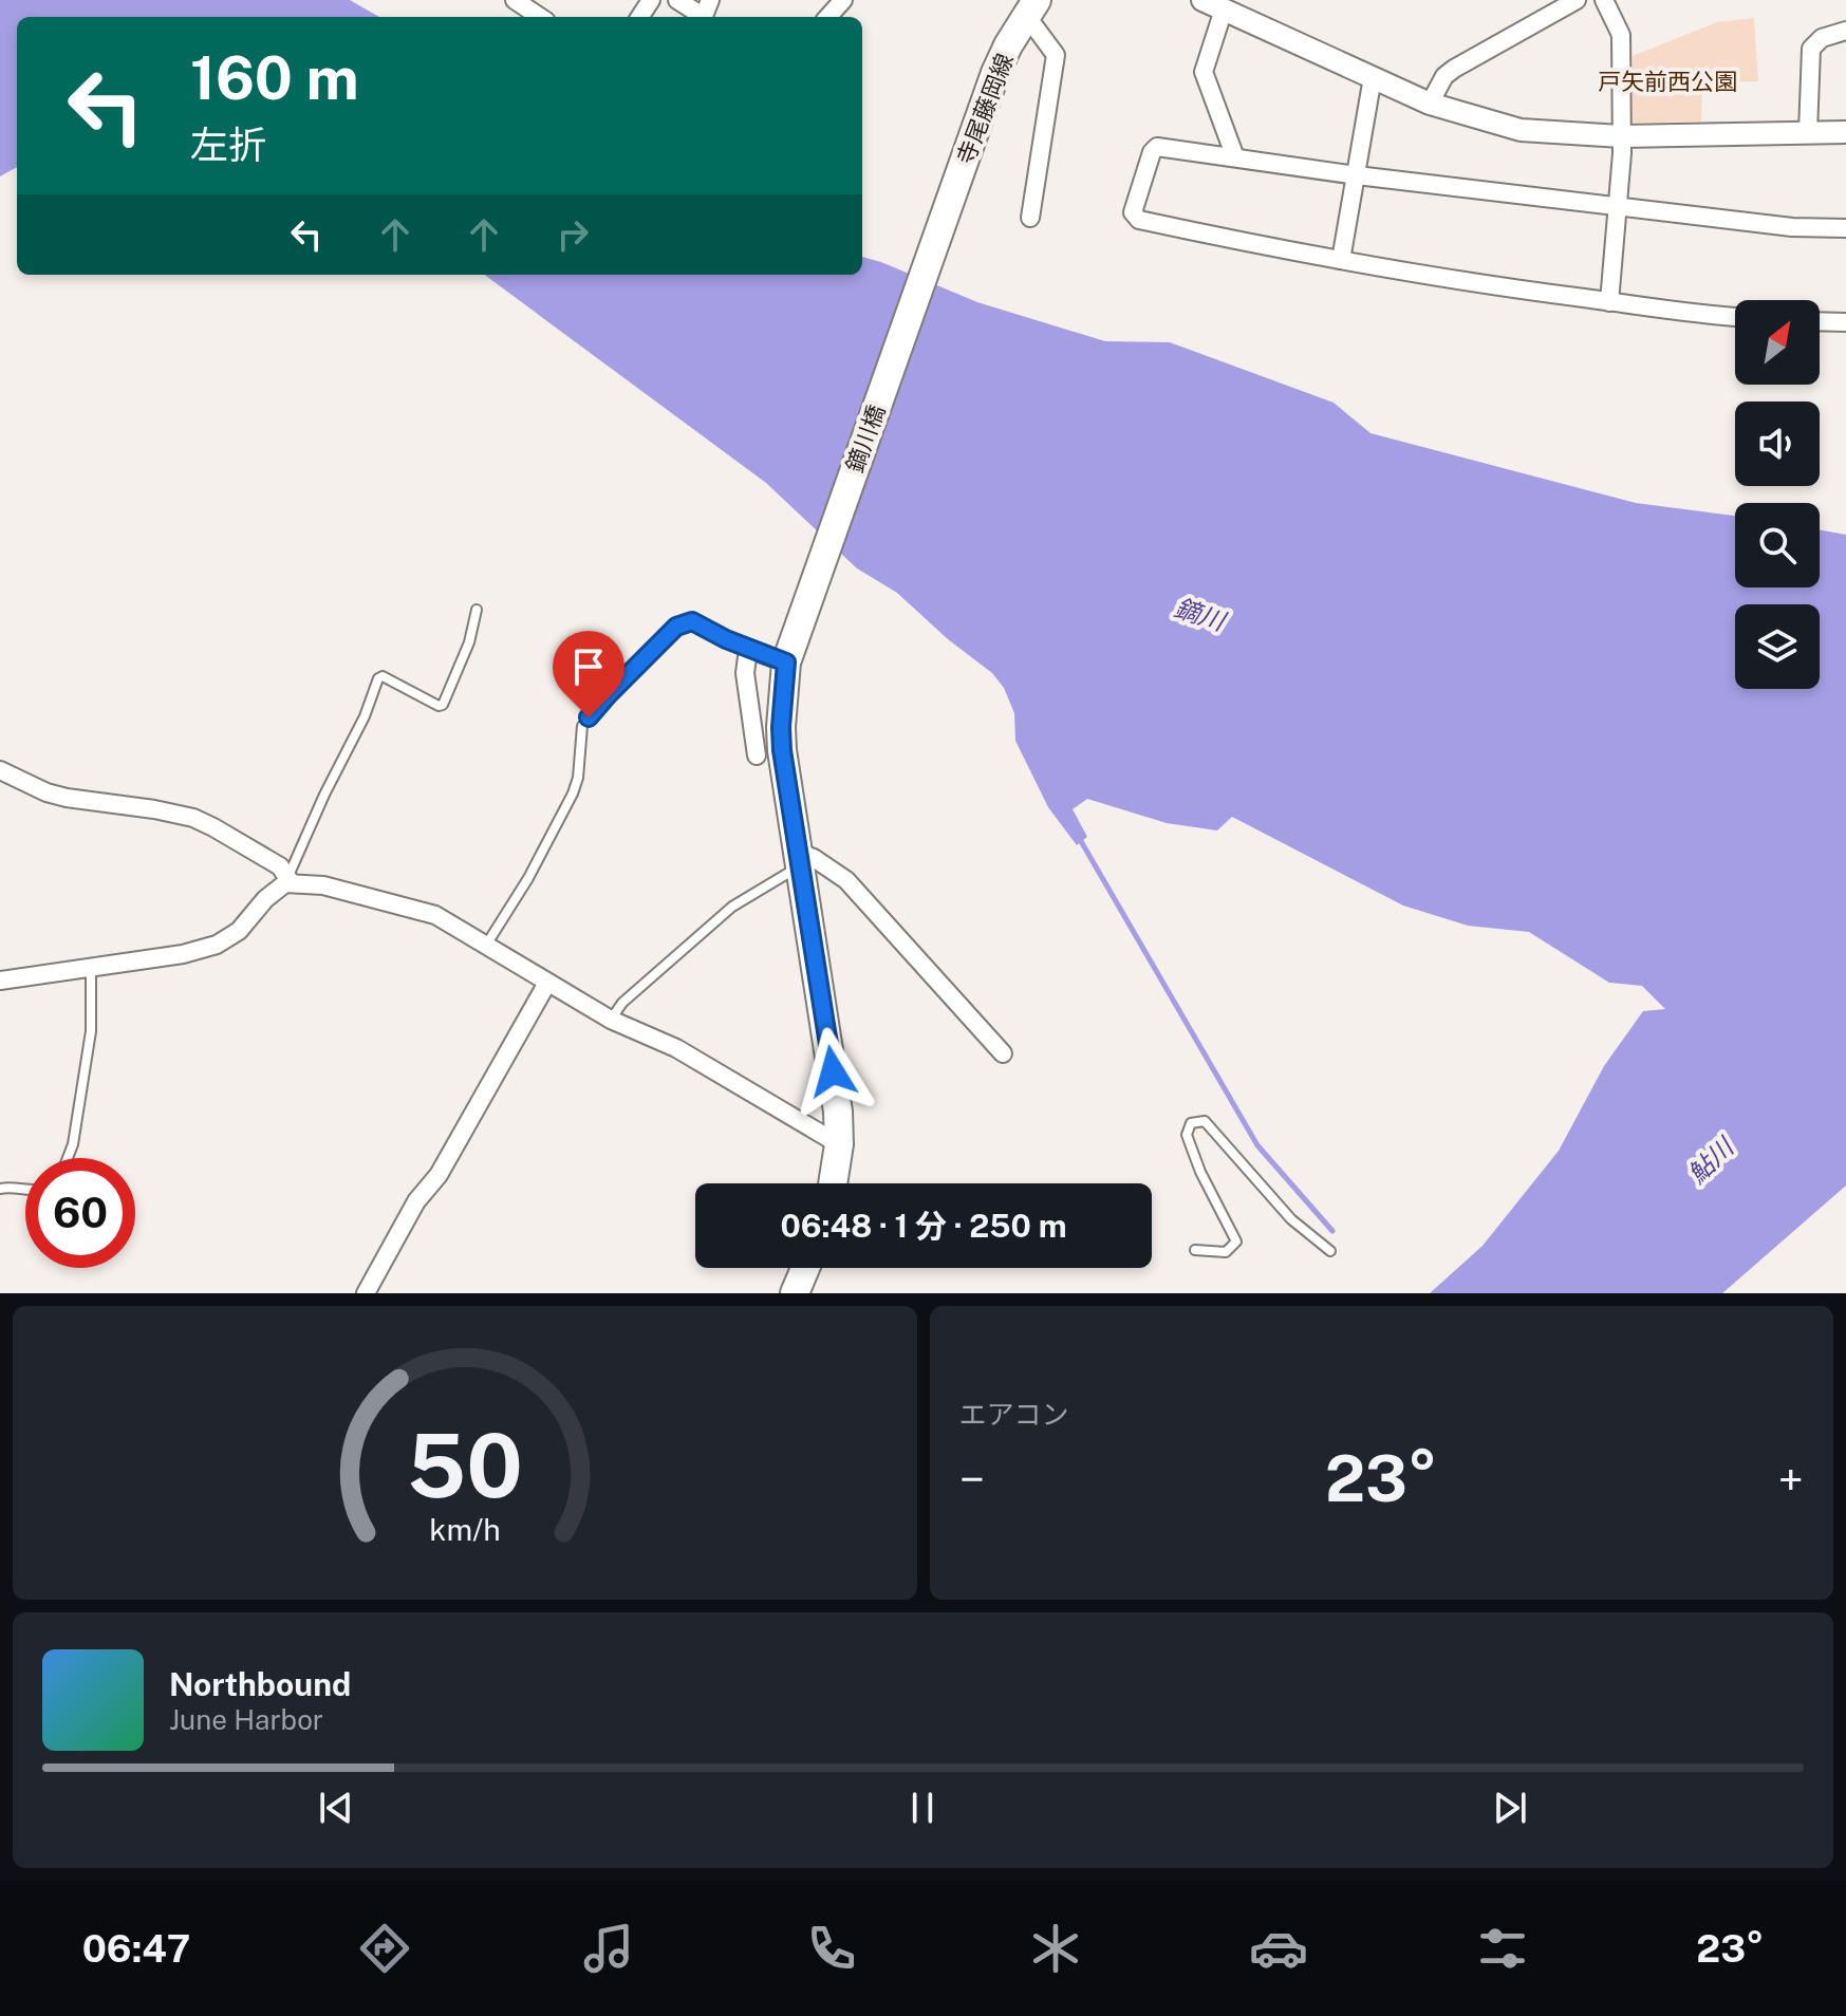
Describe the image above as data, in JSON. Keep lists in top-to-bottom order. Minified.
{"streets":{"main road":["寺尾藤岡線","鏑川橋"]},"crossings":[["寺尾藤岡線","鏑川橋"]],"water":["鏑川","鮎川"],"parks":["戸矢前西公園"],"north":"top right","page":{"turn":["160 m","左折"],"limit":"60","trip":"06:48 · 1 分 · 250 m","tile":"エアコン","heat":["−","23°","+"],"song":["Northbound","June Harbor"],"tabs":["06:47","23°"],"gauge":["50","km/h"]}}
